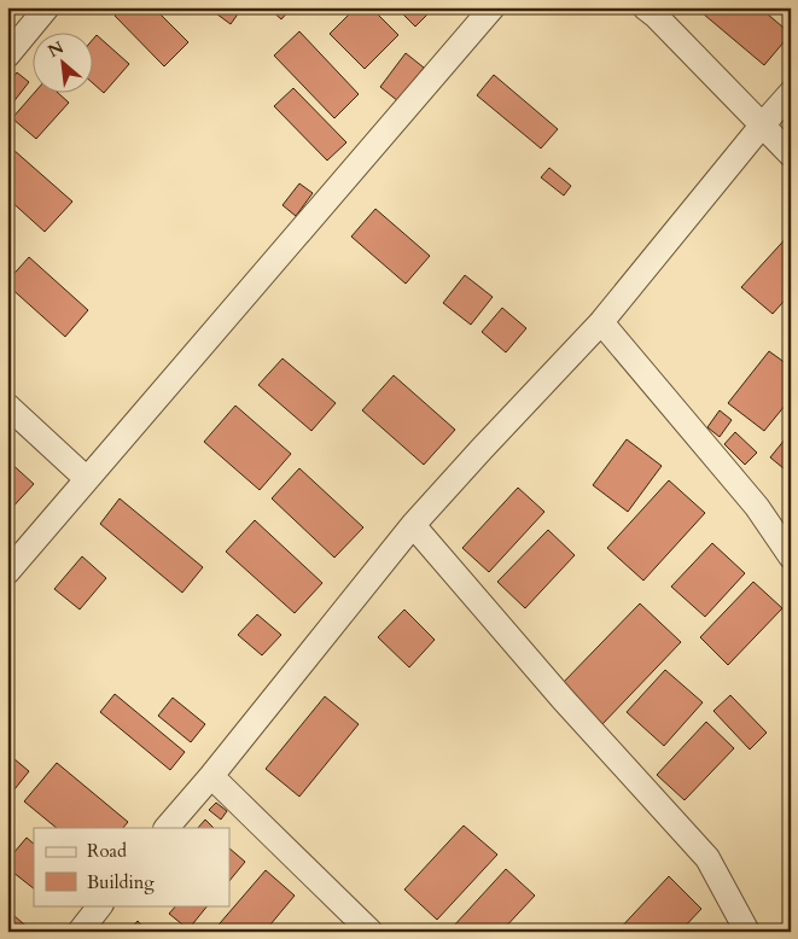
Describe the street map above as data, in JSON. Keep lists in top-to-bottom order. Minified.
{"legend":["Road","Building"],"north":"top left"}
